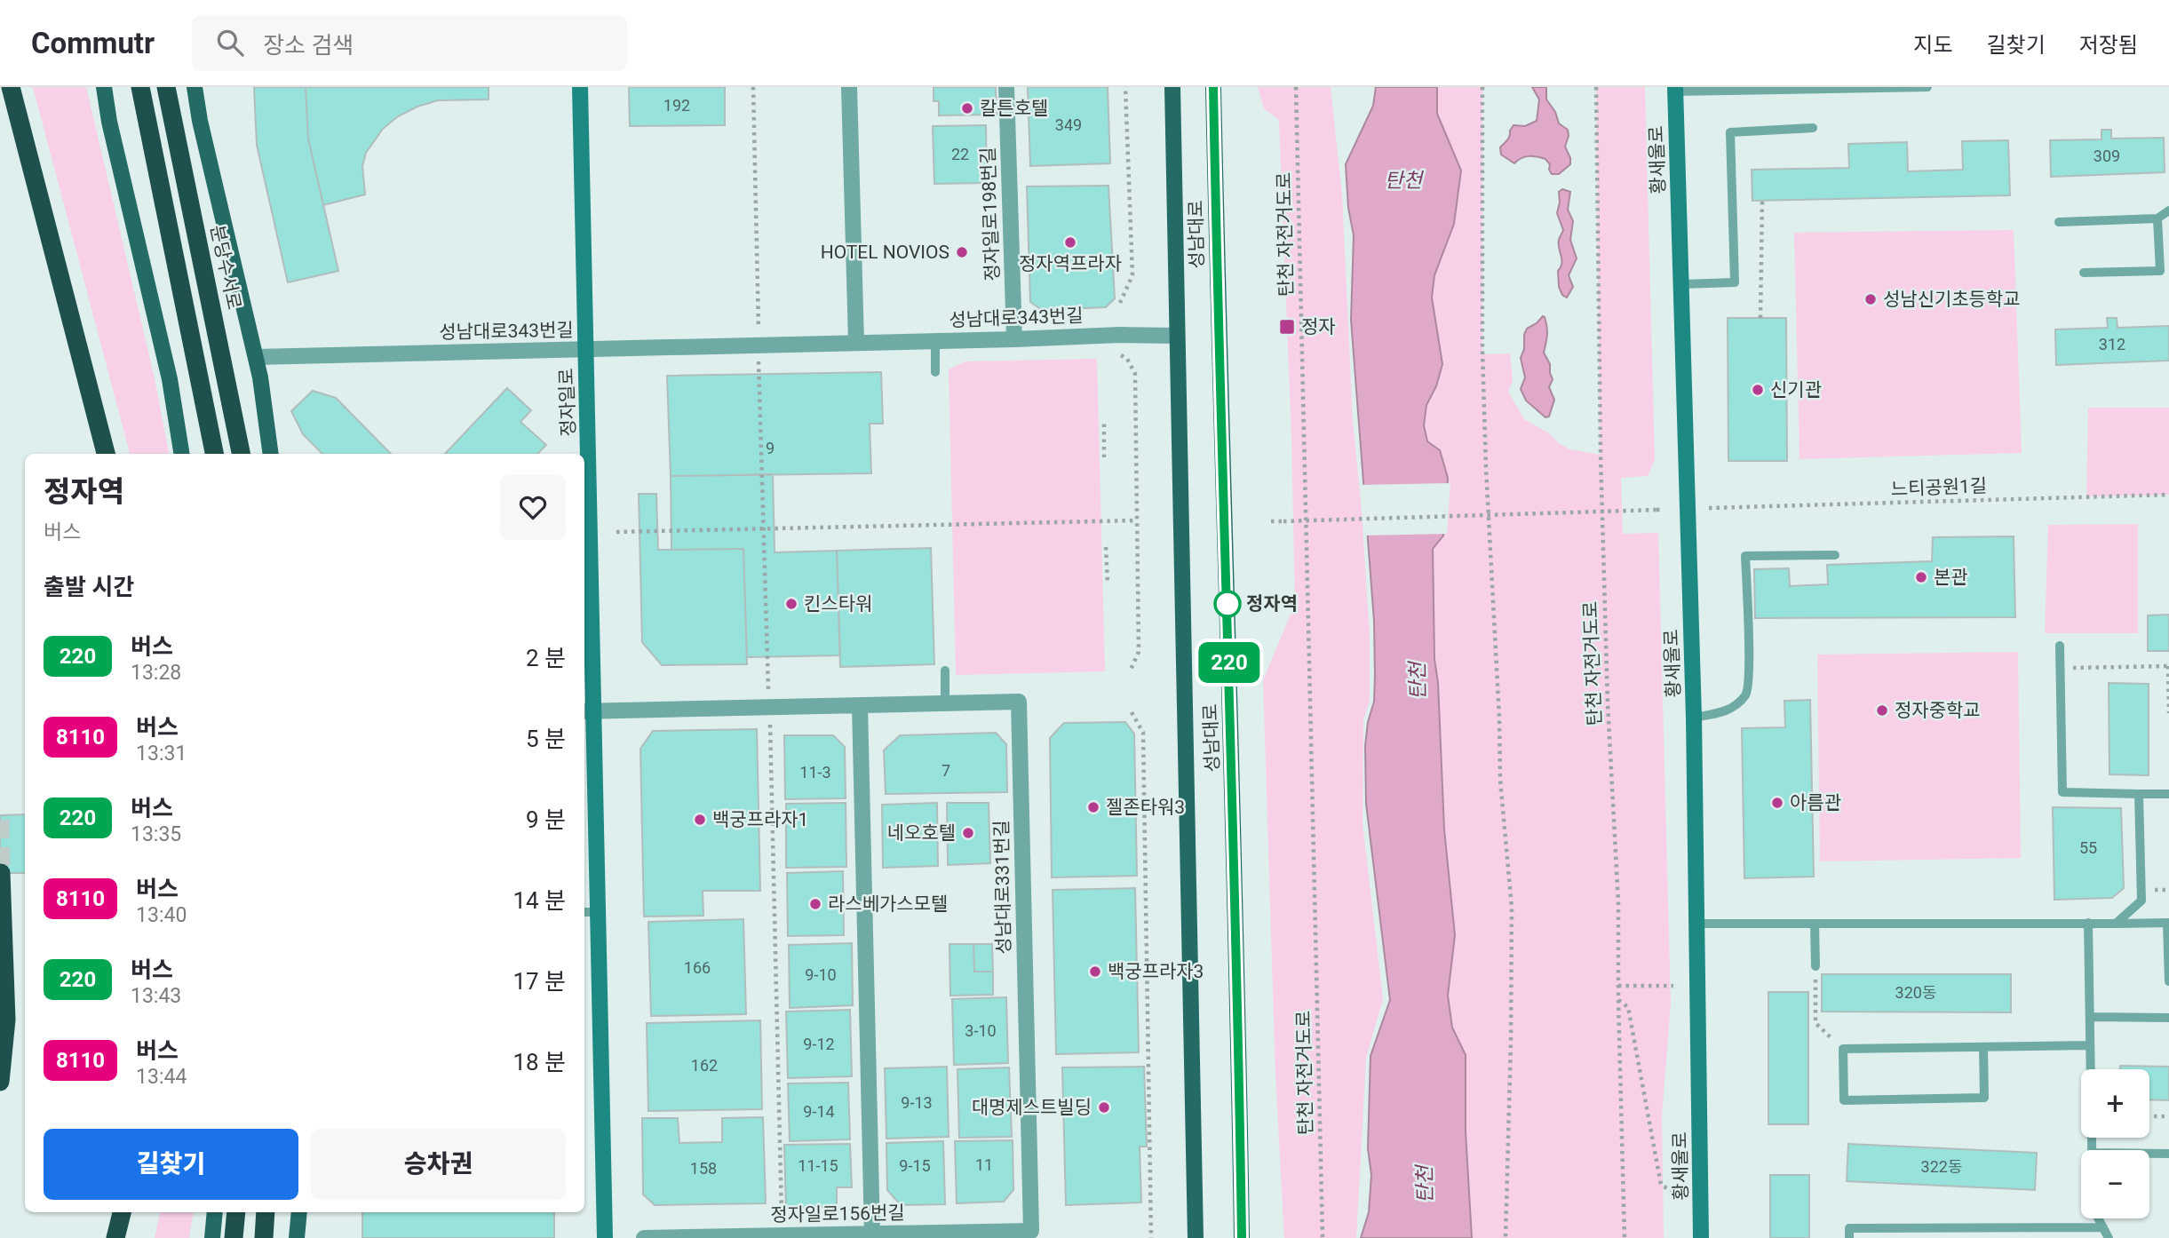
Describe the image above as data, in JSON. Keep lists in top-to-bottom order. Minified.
{"streets":{"highway":["분당수서로"],"main road":["성남대로"],"street":["황새울로","정자일로198번길","성남대로343번길","정자일로","성남대로331번길","정자일로156번길"],"path":["탄천 자전거도로","느티공원1길"]},"crossings":[["정자일로198번길","성남대로343번길"],["성남대로","성남대로343번길"],["성남대로343번길","정자일로"],["정자일로","성남대로331번길"],["성남대로331번길","정자일로156번길"]],"water":["탄천"],"places":{"other":["칼튼호텔","정자역프라자","HOTEL NOVIOS","성남신기초등학교","신기관","본관","킨스타워","정자역","정자중학교","아름관","젤존타워3","백궁프라자1","네오호텔","라스베가스모텔","백궁프라자3","대명제스트빌딩"],"transit":["정자"]},"lines":["bus line 220"],"house_numbers":["192","349","22","309","312","9","7","11-3","55","166","9-10","320동","3-10","9-12","162","9-13","9-14","11","11-15","9-15","322동","158"],"page":{"header":"Commutr","search":"장소 검색","nav":["지도","길찾기","저장됨"],"on_map":"220","heading":[["정자역","버스"],"출발 시간"],"list":[{"mark":"220","name":"버스","note":"13:28","value":"2 분"},{"mark":"8110","name":"버스","note":"13:31","value":"5 분"},{"mark":"220","name":"버스","note":"13:35","value":"9 분"},{"mark":"8110","name":"버스","note":"13:40","value":"14 분"},{"mark":"220","name":"버스","note":"13:43","value":"17 분"},{"mark":"8110","name":"버스","note":"13:44","value":"18 분"}],"map_buttons":["+","−"],"buttons":["길찾기","승차권"]}}
